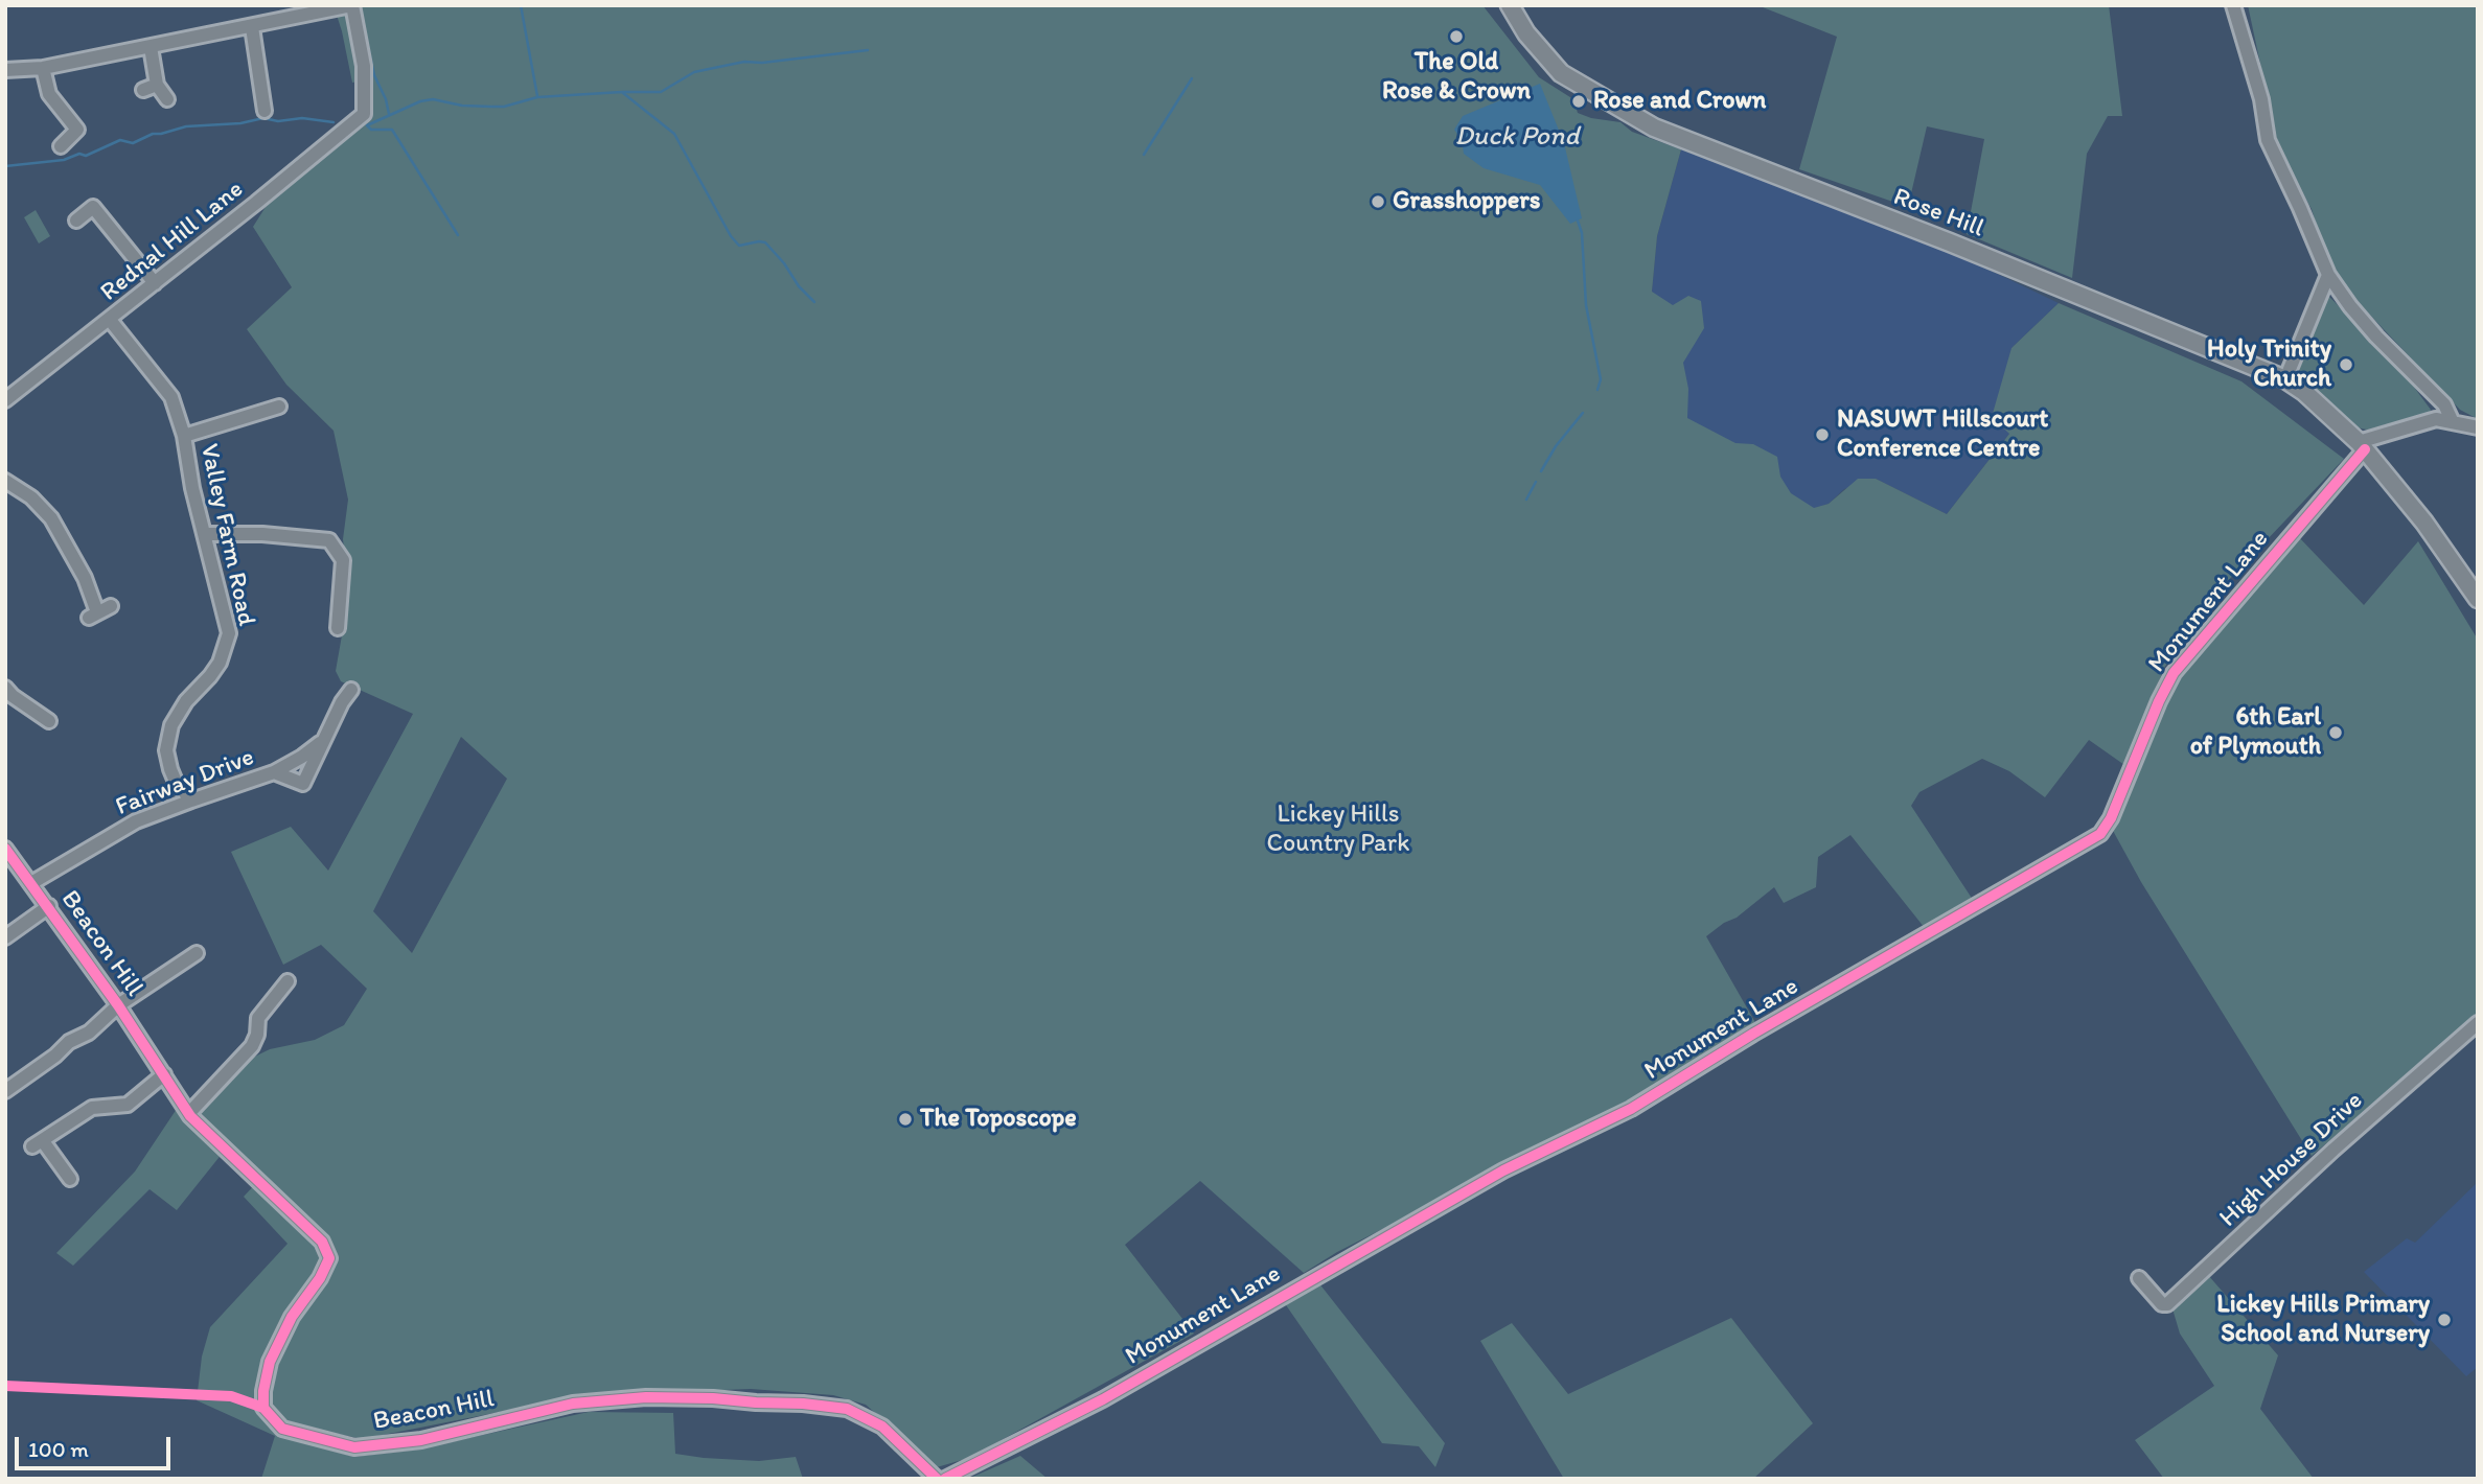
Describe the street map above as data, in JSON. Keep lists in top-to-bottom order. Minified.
{"streets":{"main road":["Rose Hill"],"street":["Rednal Hill Lane","Valley Farm Road","Monument Lane","Fairway Drive","Beacon Hill","High House Drive"]},"crossings":[["Rose Hill","Monument Lane"],["Rednal Hill Lane","Valley Farm Road"],["Valley Farm Road","Fairway Drive"],["Fairway Drive","Beacon Hill"]],"water":["Duck Pond"],"parks":["Lickey Hills Country Park"],"places":["The Old Rose & Crown","Rose and Crown","Grasshoppers","Holy Trinity Church","NASUWT Hillscourt Conference Centre","6th Earl of Plymouth","The Toposcope","Lickey Hills Primary School and Nursery"],"scale_bar":"100 m"}
